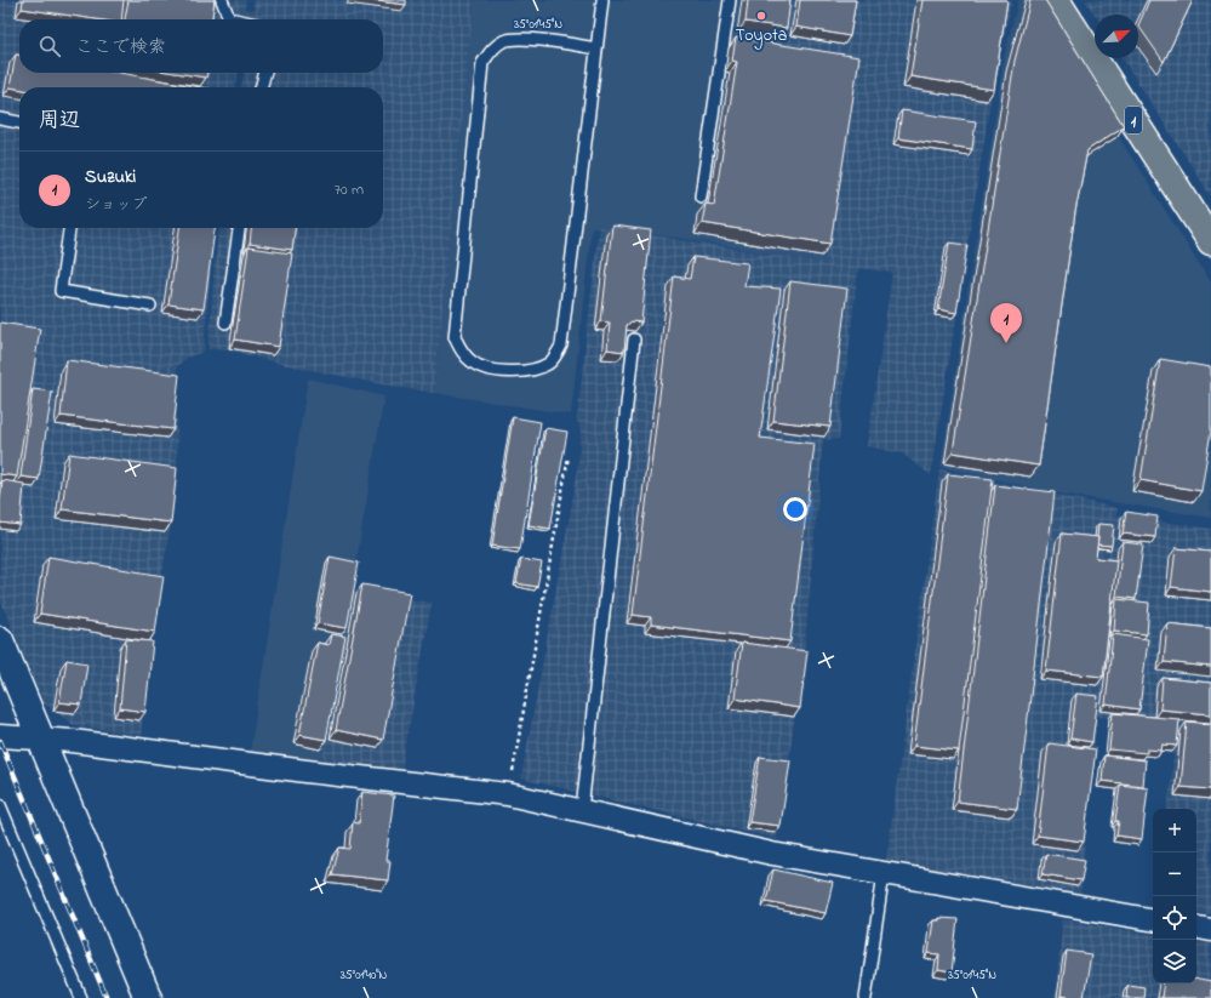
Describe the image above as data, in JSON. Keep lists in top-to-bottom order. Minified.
{"streets":{"highway":["1"]},"places":["Toyota"],"north":"top right","page":{"search":"ここで検索","heading":"周辺","list":[{"mark":"1","name":"Suzuki","note":"ショップ","value":"70 m"}],"pins":"1","map_buttons":["+","−"]},"coordinates":["35°01'45\"N","35°01'40\"N"]}
